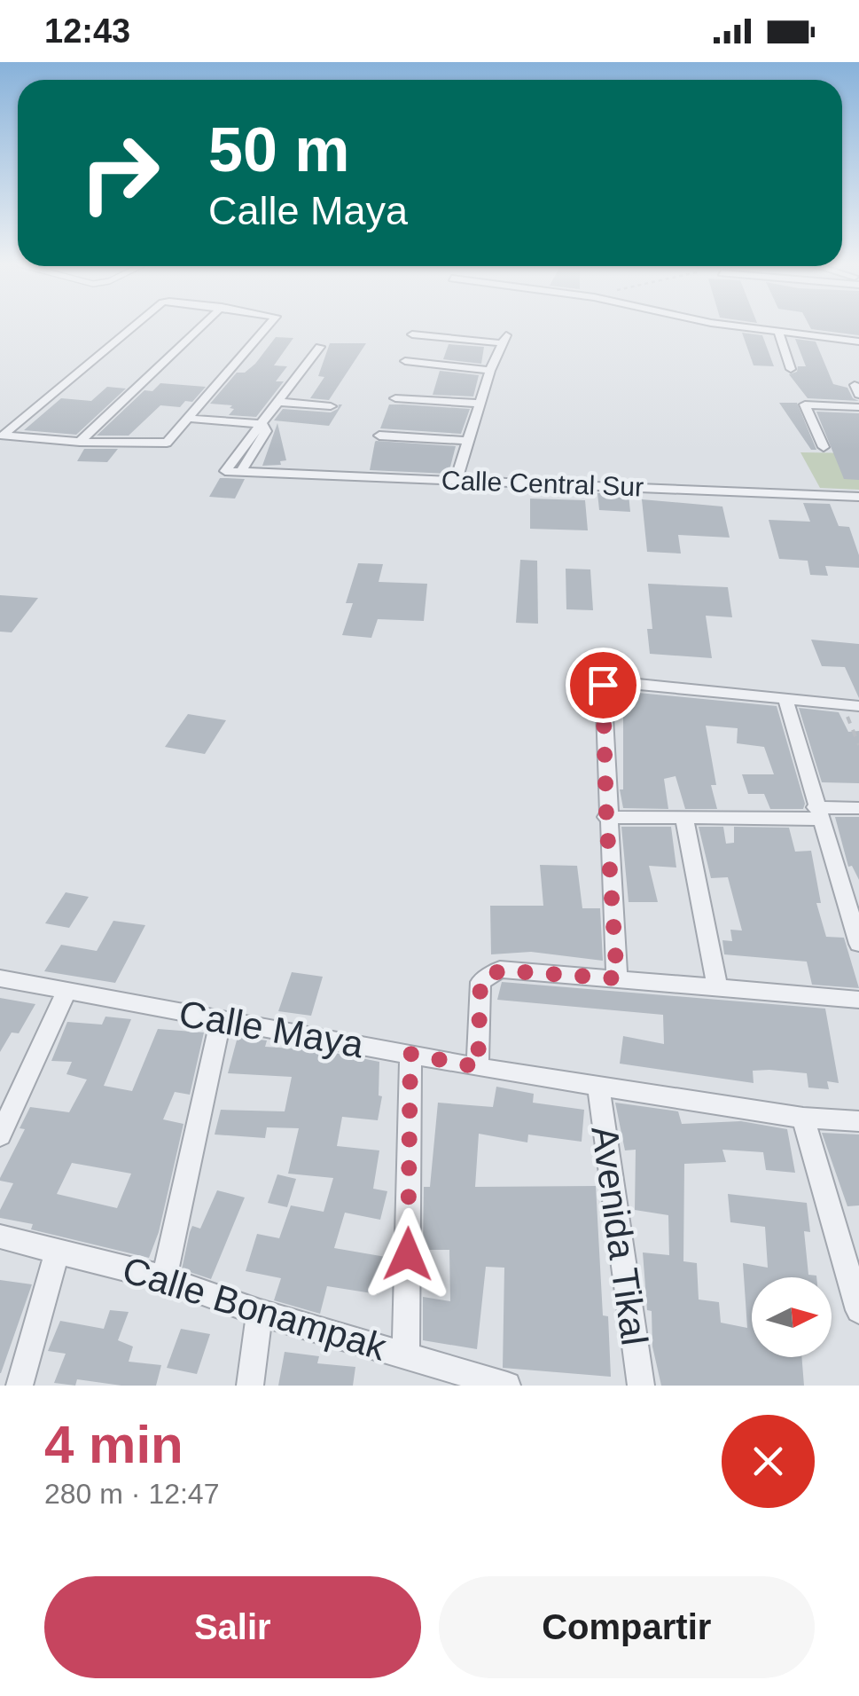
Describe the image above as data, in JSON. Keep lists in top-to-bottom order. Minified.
{"streets":{"street":["Calle Central Sur","Calle Maya","Avenida Tikal","Calle Bonampak"]},"crossings":[["Calle Maya","Avenida Tikal"]],"north":"right","page":{"status":"12:43","turn":["50 m","Calle Maya"],"heading":["4 min","280 m · 12:47"],"buttons":["Salir","Compartir"]}}
